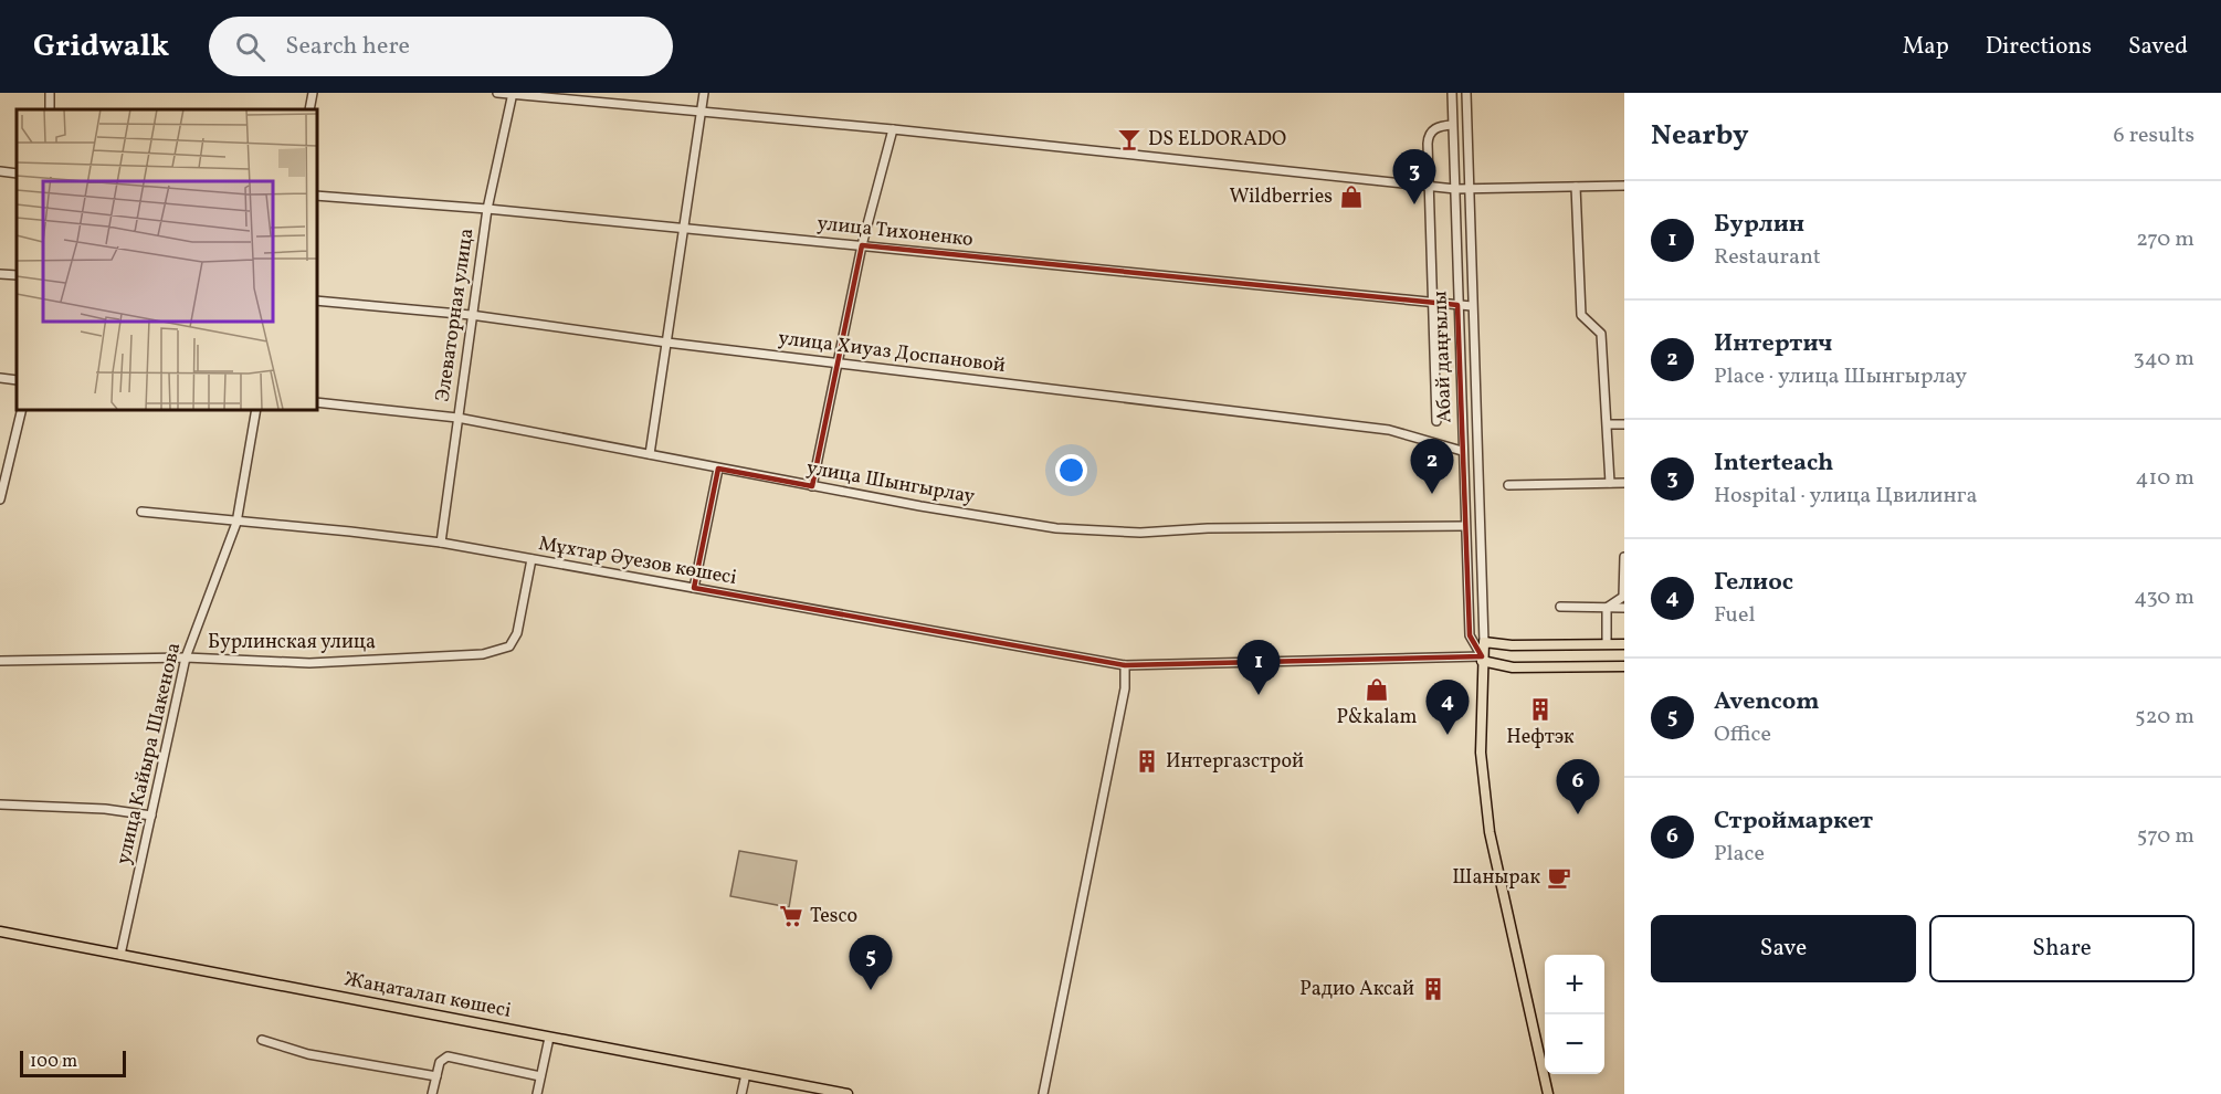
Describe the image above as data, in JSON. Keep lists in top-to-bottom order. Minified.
{"streets":{"main road":["Жаңаталап көшесі"],"street":["улица Тихоненко","Элеваторная улица","улица Хиуаз Доспановой","Абай даңғылы","улица Шынгырлау","Мұхтар Әуезов көшесі","Бурлинская улица","улица Кайыра Шакенова"]},"crossings":[["улица Тихоненко","Элеваторная улица"],["улица Тихоненко","Абай даңғылы"],["Элеваторная улица","улица Хиуаз Доспановой"],["Элеваторная улица","улица Шынгырлау"],["Элеваторная улица","Мұхтар Әуезов көшесі"],["улица Хиуаз Доспановой","Абай даңғылы"],["Абай даңғылы","улица Шынгырлау"],["Абай даңғылы","Мұхтар Әуезов көшесі"],["Мұхтар Әуезов көшесі","Бурлинская улица"],["Мұхтар Әуезов көшесі","улица Кайыра Шакенова"],["Бурлинская улица","улица Кайыра Шакенова"],["улица Кайыра Шакенова","Жаңаталап көшесі"]],"places":{"bar":["DS ELDORADO"],"shop":["Wildberries","P&kalam"],"building":["Нефтэк","Интергазстрой","Радио Аксай"],"cafe":["Шанырак"],"supermarket":["Tesco"]},"scale_bar":"100 m","page":{"header":"Gridwalk","search":"Search here","nav":["Map","Directions","Saved"],"heading":["Nearby","6 results"],"pins":["3","2","1","4","6","5"],"list":[{"mark":"1","name":"Бурлин","note":"Restaurant","value":"270 m"},{"mark":"2","name":"Интертич","note":"Place · улица Шынгырлау","value":"340 m"},{"mark":"3","name":"Interteach","note":"Hospital · улица Цвилинга","value":"410 m"},{"mark":"4","name":"Гелиос","note":"Fuel","value":"430 m"},{"mark":"5","name":"Avencom","note":"Office","value":"520 m"},{"mark":"6","name":"Строймаркет","note":"Place","value":"570 m"}],"buttons":["Save","Share"],"map_buttons":["+","−"],"scale":"100 m"}}
